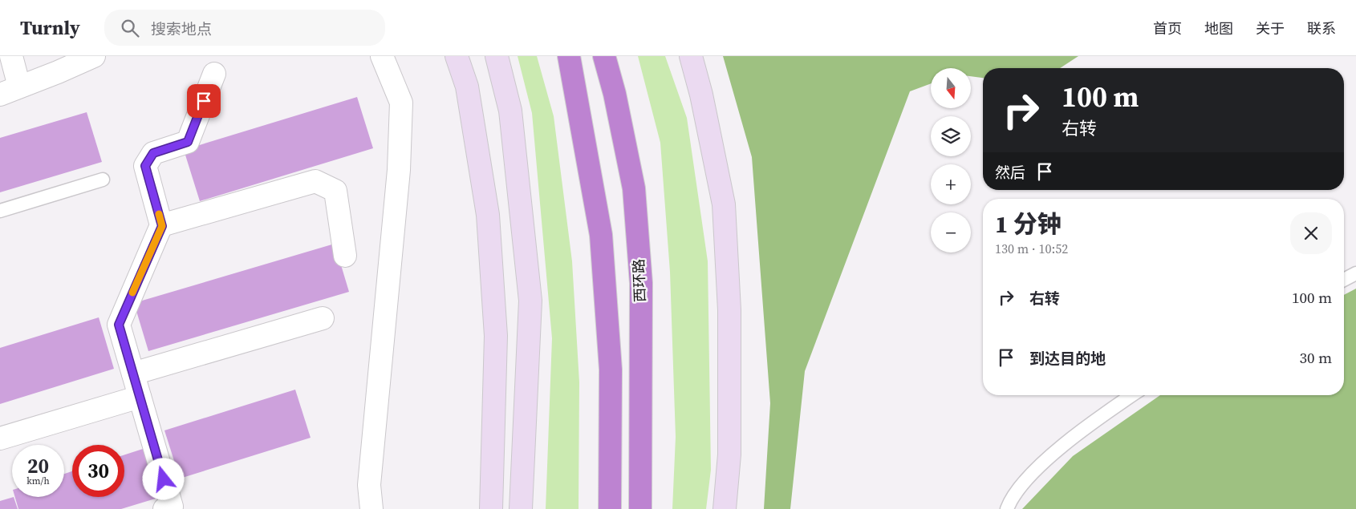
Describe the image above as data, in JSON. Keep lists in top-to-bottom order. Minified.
{"streets":{"highway":["西环路"]},"north":"bottom","page":{"header":"Turnly","search":"搜索地点","nav":["首页","地图","关于","联系"],"map_buttons":["+","−"],"turn":["100 m","右转"],"then":"然后","heading":["1 分钟","130 m · 10:52"],"list":[{"name":"右转","value":"100 m"},{"name":"到达目的地","value":"30 m"}],"speed":"20 km/h","limit":"30"}}
